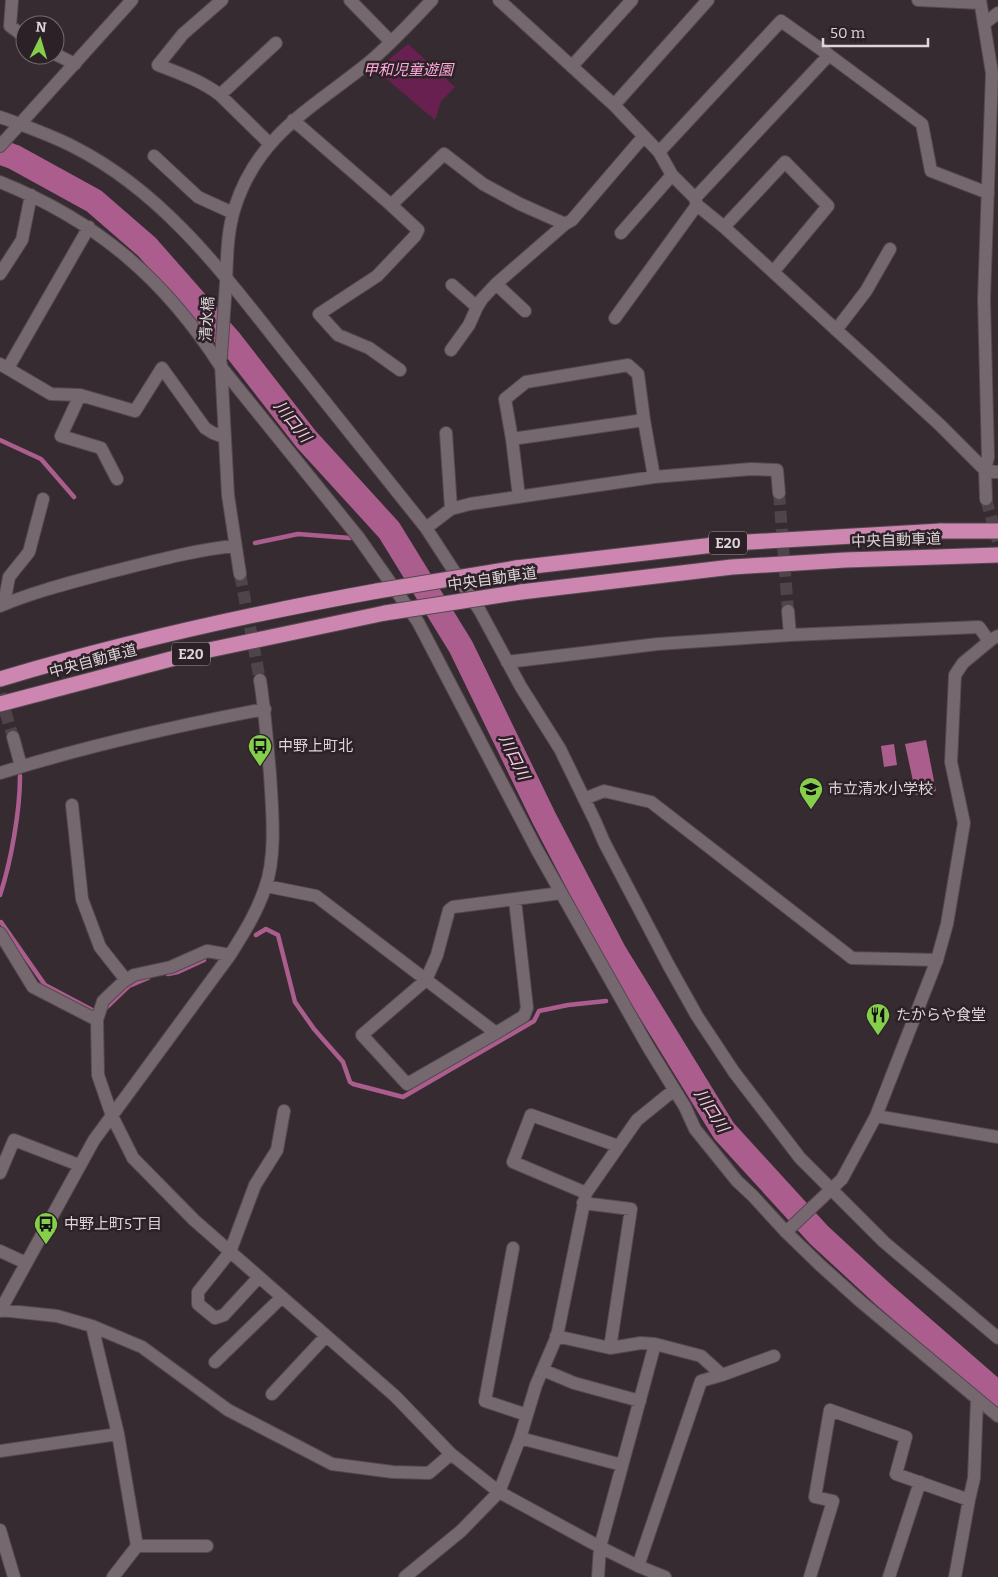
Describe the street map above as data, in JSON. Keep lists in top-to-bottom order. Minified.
{"streets":{"highway":["中央自動車道","E20"],"street":["清水橋"]},"water":["川口川"],"parks":["甲和児童遊園"],"places":{"bus stop":["中野上町北","中野上町5丁目"],"school or university":["市立清水小学校"],"restaurant":["たからや食堂"]},"scale_bar":"50 m","north":"top"}
